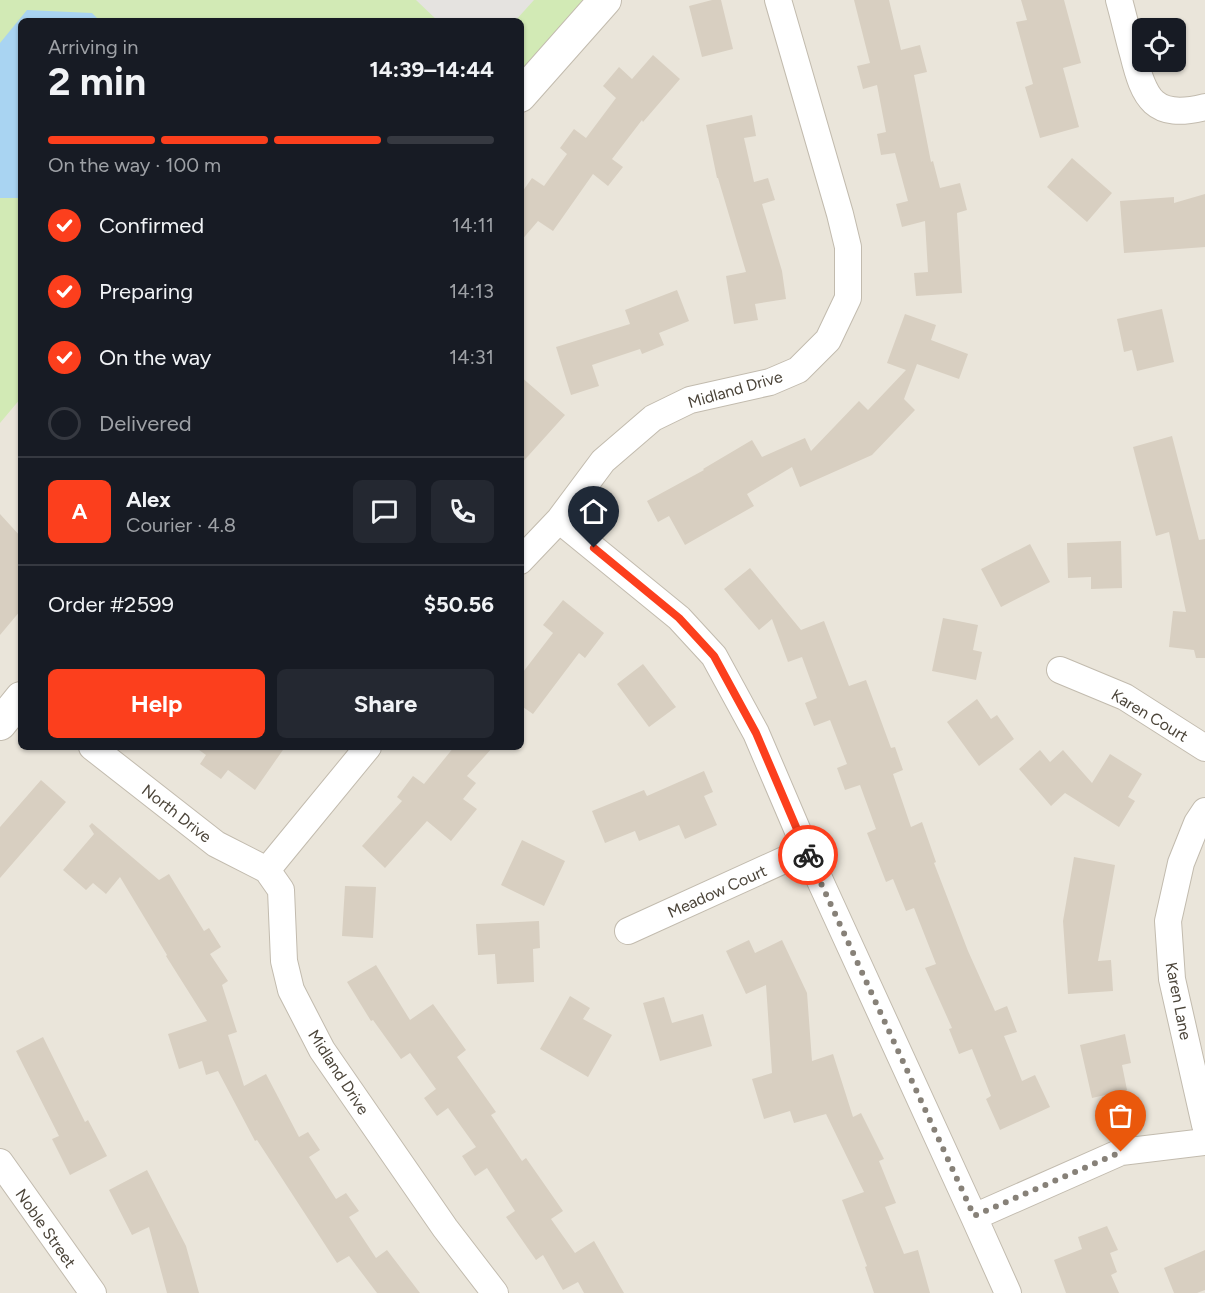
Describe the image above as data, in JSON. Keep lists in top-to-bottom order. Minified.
{"streets":{"street":["Midland Drive","Karen Court","North Drive","Meadow Court","Karen Lane","Noble Street"]},"crossings":[["Midland Drive","North Drive"]],"page":{"heading":["2 min","Arriving in","14:39–14:44"],"panel":["Alex","Courier · 4.8","Order #2599","$50.56"],"bar":"On the way · 100 m","list":[["Confirmed","14:11"],["Preparing","14:13"],["On the way","14:31"],"Delivered"],"round":"A","buttons":["Help","Share"]}}
